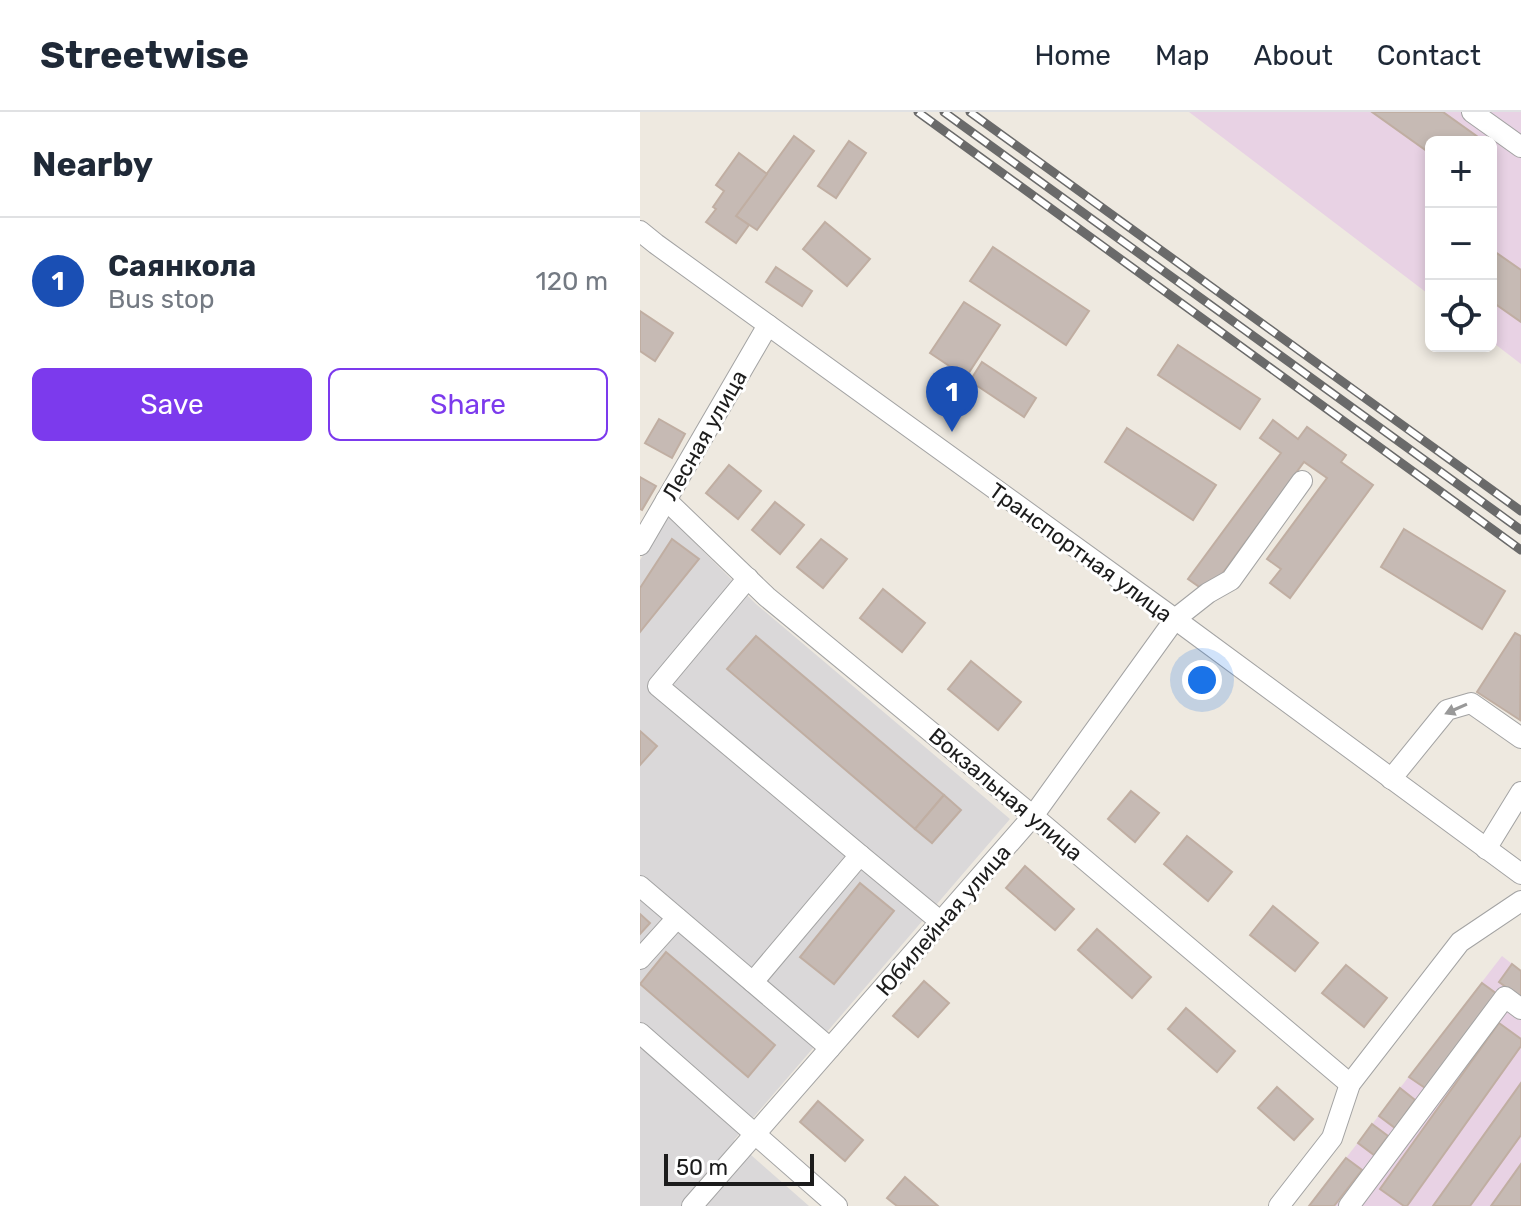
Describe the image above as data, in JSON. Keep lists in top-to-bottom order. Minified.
{"streets":{"street":["Лесная улица","Транспортная улица","Вокзальная улица","Юбилейная улица"]},"crossings":[["Лесная улица","Транспортная улица"],["Лесная улица","Вокзальная улица"],["Транспортная улица","Юбилейная улица"],["Вокзальная улица","Юбилейная улица"]],"scale_bar":"50 m","page":{"header":"Streetwise","nav":["Home","Map","About","Contact"],"heading":"Nearby","map_buttons":["+","−"],"list":[{"mark":"1","name":"Саянкола","note":"Bus stop","value":"120 m"}],"buttons":["Save","Share"],"pins":"1","scale":"50 m"}}
